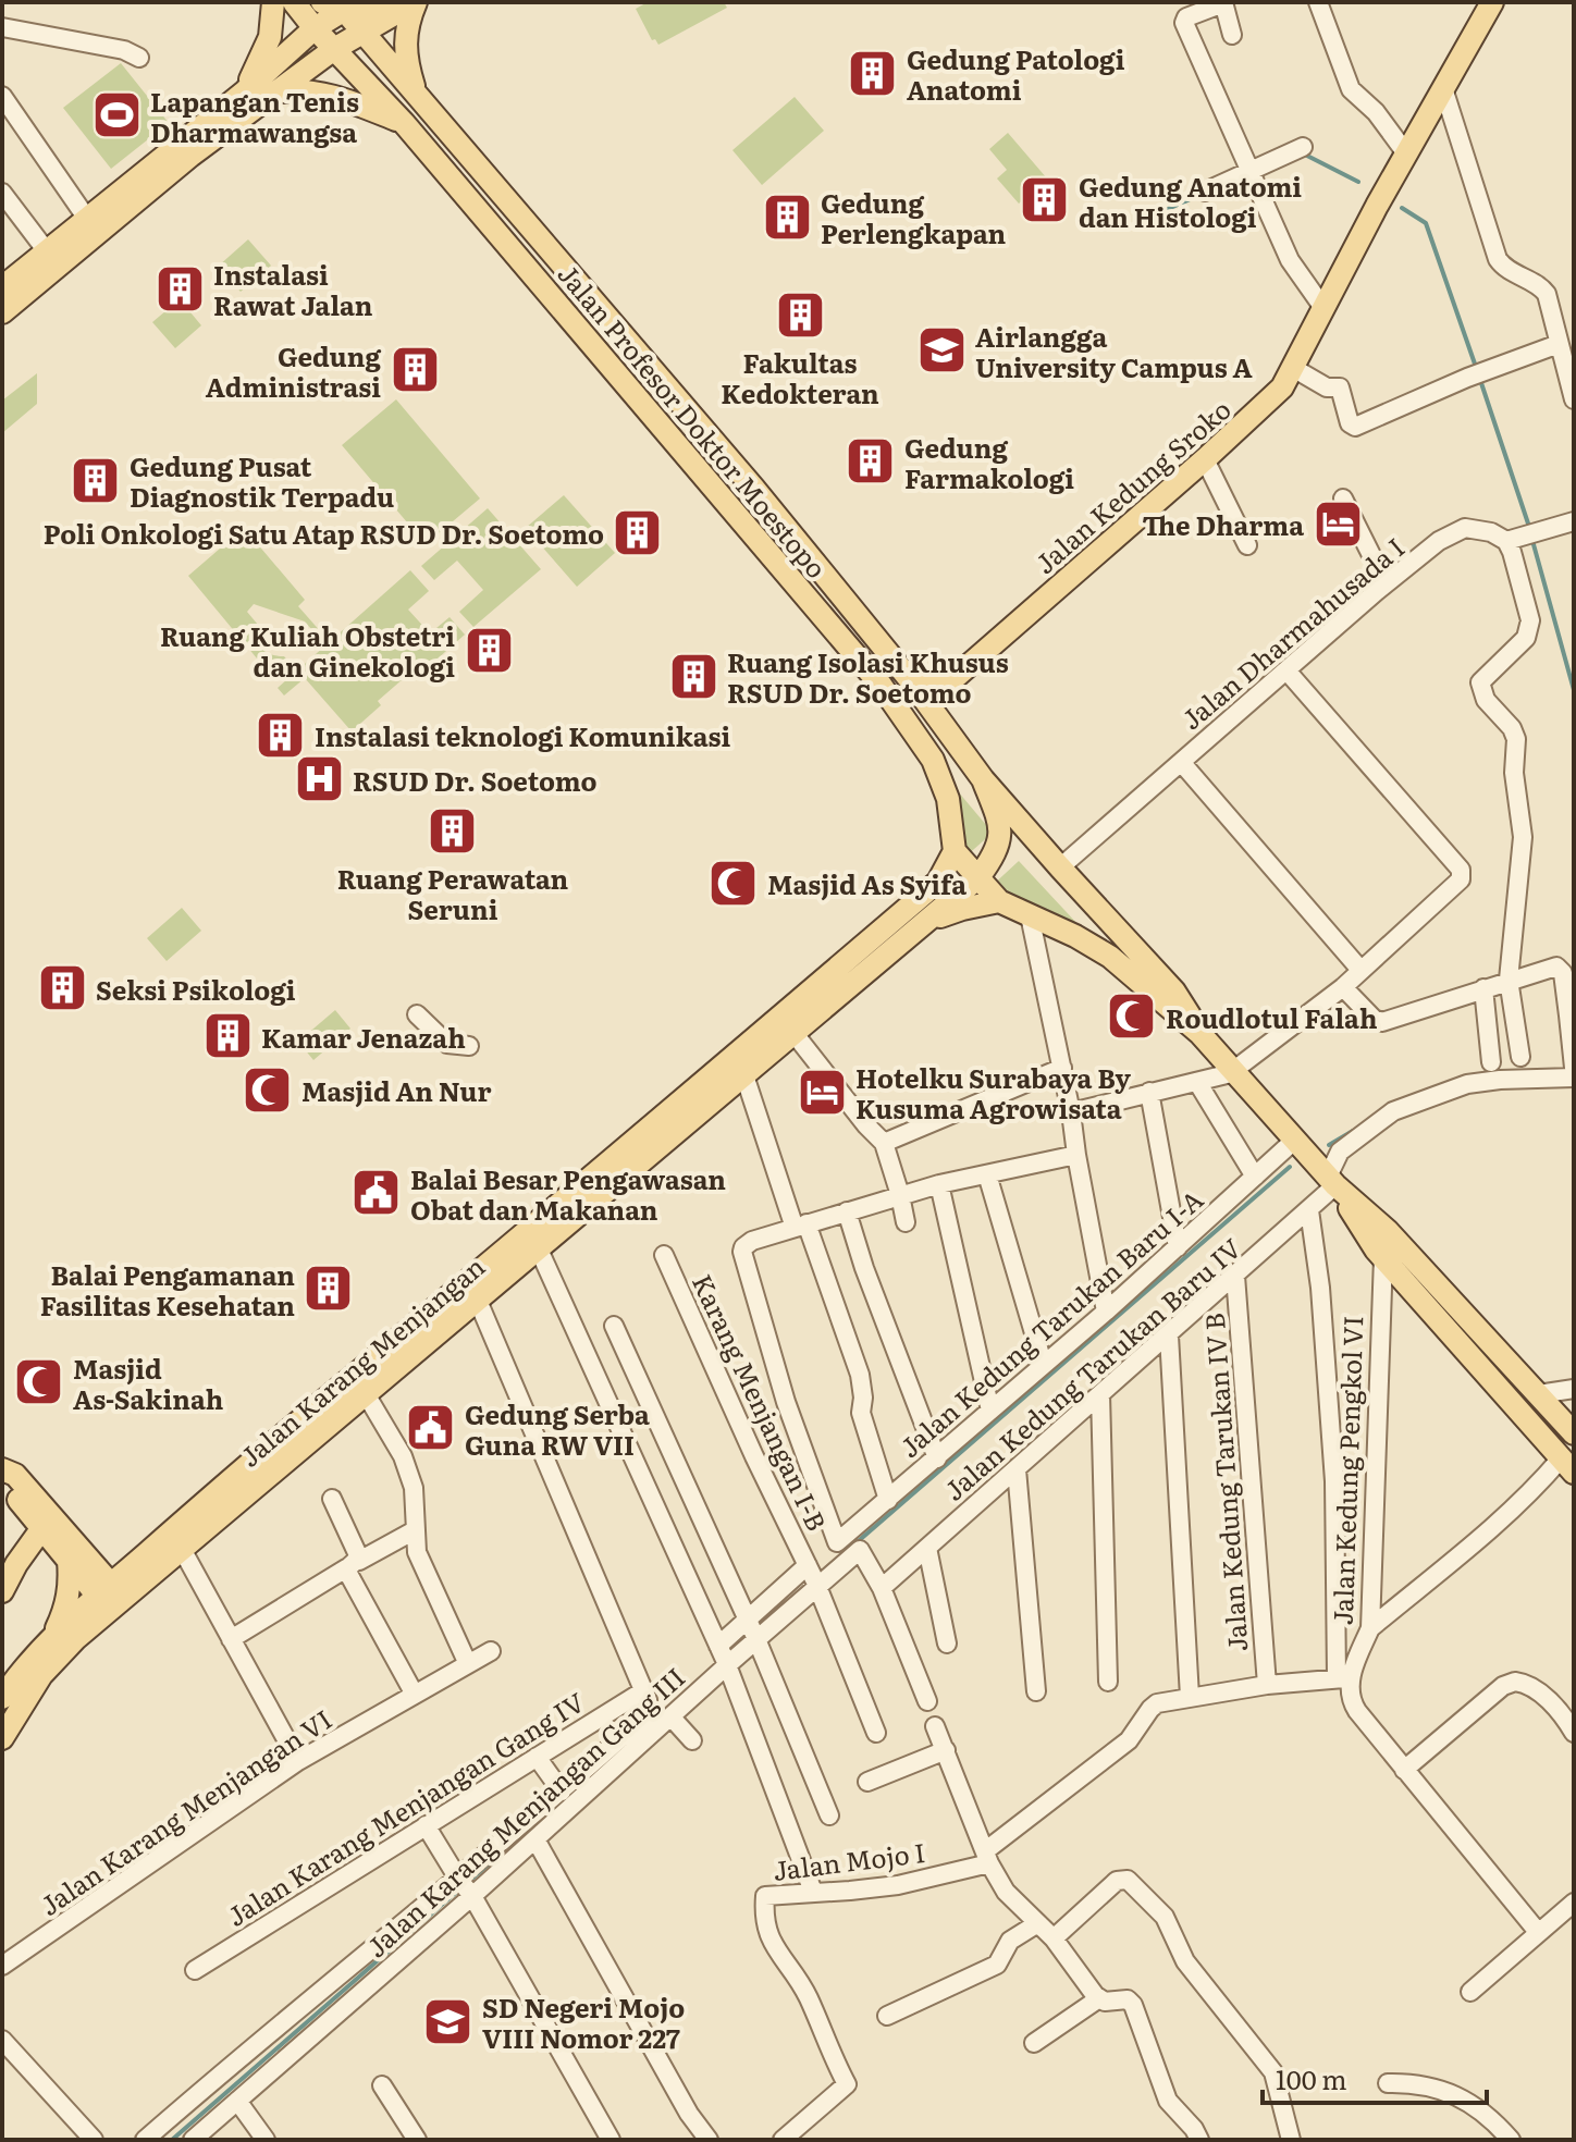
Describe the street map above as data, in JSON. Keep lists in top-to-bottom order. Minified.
{"streets":{"main road":["Jalan Profesor Doktor Moestopo","Jalan Kedung Sroko","Jalan Karang Menjangan"],"street":["Jalan Dharmahusada I","Jalan Kedung Tarukan Baru I-A","Jalan Kedung Tarukan Baru IV","Karang Menjangan I-B","Jalan Kedung Pengkol VI","Jalan Kedung Tarukan IV B","Jalan Karang Menjangan Gang IV","Jalan Karang Menjangan VI","Jalan Karang Menjangan Gang III","Jalan Mojo I"]},"crossings":[["Jalan Profesor Doktor Moestopo","Jalan Kedung Sroko"],["Jalan Profesor Doktor Moestopo","Jalan Karang Menjangan"],["Jalan Kedung Tarukan Baru IV","Jalan Kedung Tarukan IV B"]],"places":{"building":["Gedung Patologi Anatomi","Gedung Anatomi dan Histologi","Gedung Perlengkapan","Instalasi Rawat Jalan","Fakultas Kedokteran","Gedung Administrasi","Gedung Farmakologi","Gedung Pusat Diagnostik Terpadu","Poli Onkologi Satu Atap RSUD Dr. Soetomo","Ruang Kuliah Obstetri dan Ginekologi","Ruang Isolasi Khusus RSUD Dr. Soetomo","Instalasi teknologi Komunikasi","Ruang Perawatan Seruni","Seksi Psikologi","Kamar Jenazah","Balai Pengamanan Fasilitas Kesehatan"],"sports":["Lapangan Tenis Dharmawangsa"],"school or university":["Airlangga University Campus A","SD Negeri Mojo VIII Nomor 227"],"hotel":["The Dharma","Hotelku Surabaya By Kusuma Agrowisata"],"hospital":["RSUD Dr. Soetomo"],"mosque":["Masjid As Syifa","Roudlotul Falah","Masjid An Nur","Masjid As-Sakinah"],"public building":["Balai Besar Pengawasan Obat dan Makanan","Gedung Serba Guna RW VII"]},"scale_bar":"100 m"}
